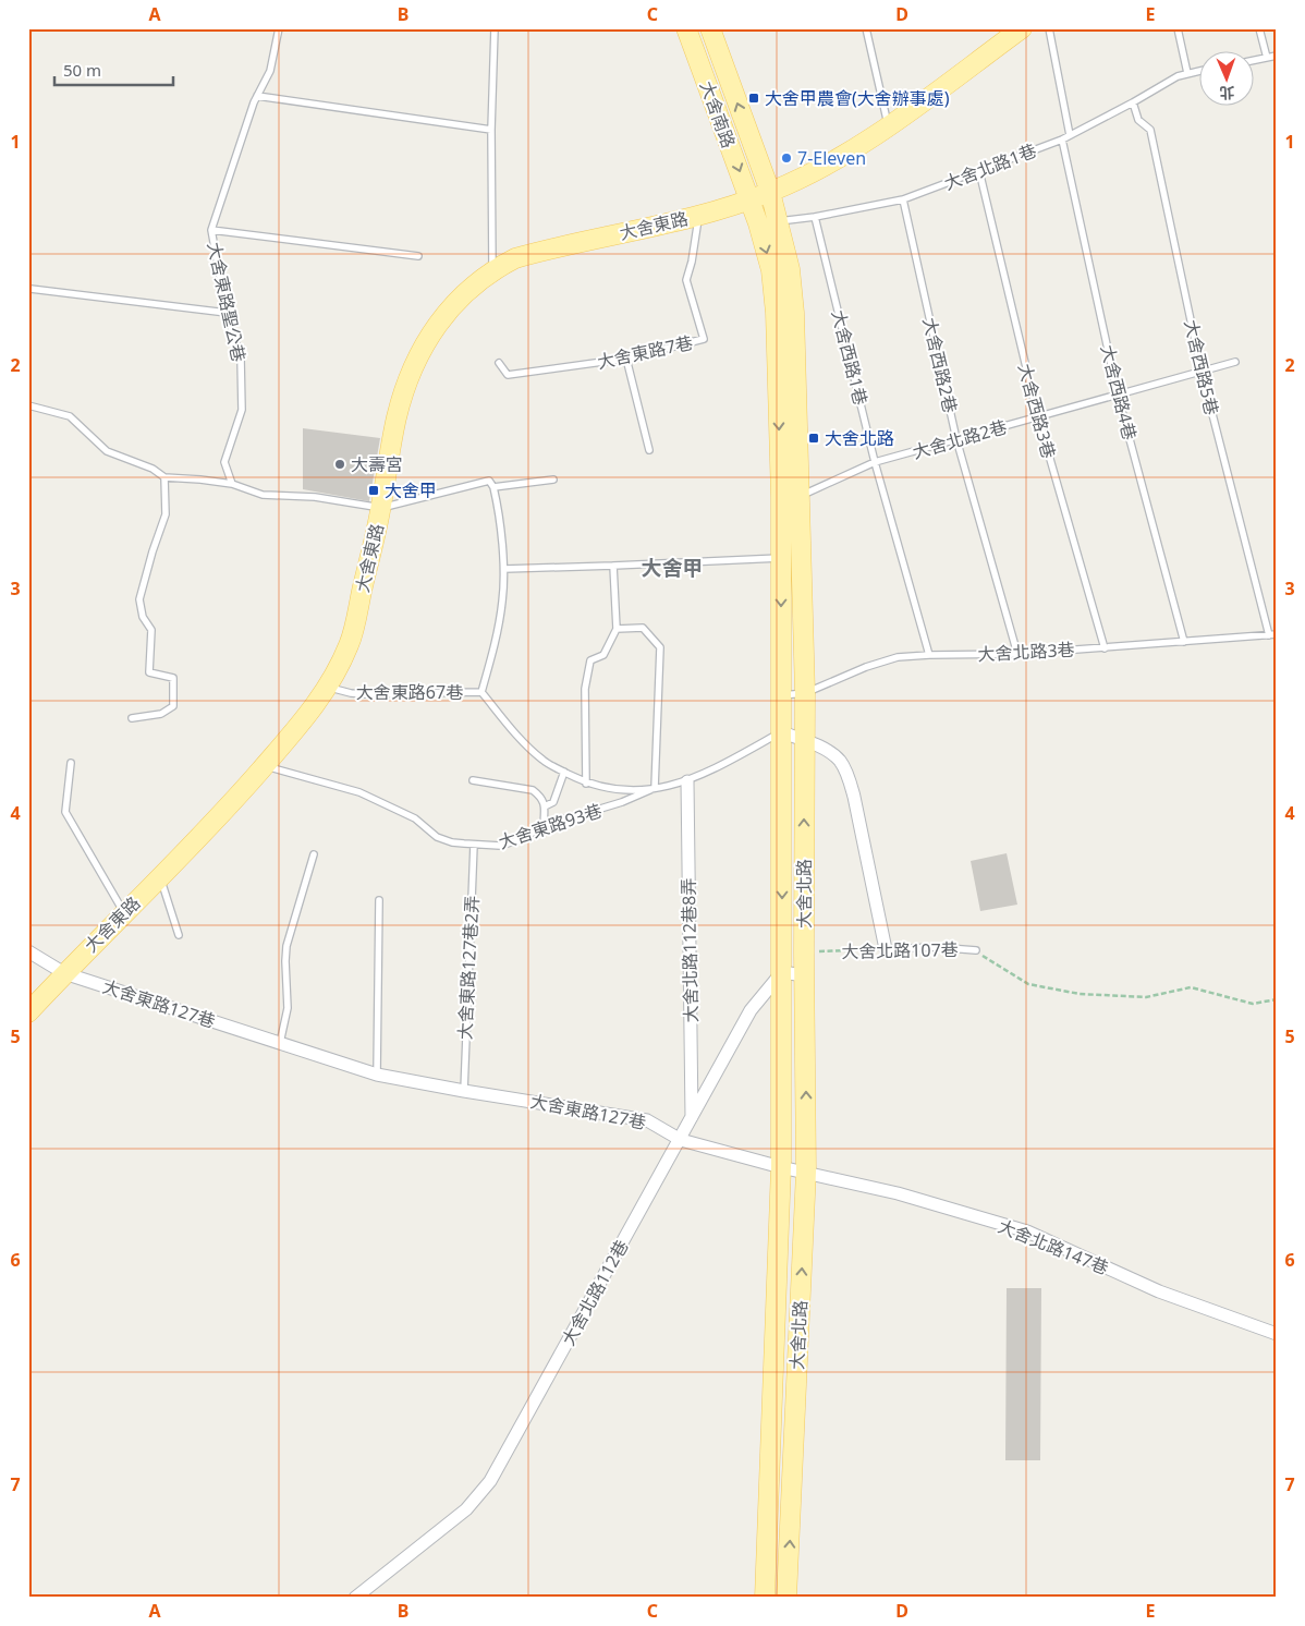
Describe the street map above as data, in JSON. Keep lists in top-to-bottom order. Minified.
{"streets":{"main road":["大舍南路","大舍東路","大舍北路"],"street":["大舍北路112巷8弄","大舍東路127巷","大舍北路147巷","大舍北路112巷"],"lane":["大舍北路1巷","大舍東路聖公巷","大舍東路7巷","大舍西路1巷","大舍西路2巷","大舍西路5巷","大舍西路4巷","大舍西路3巷","大舍北路2巷","大舍北路3巷","大舍東路67巷","大舍東路93巷","大舍北路107巷","大舍東路127巷2弄"]},"crossings":[["大舍南路","大舍東路"],["大舍南路","大舍北路"],["大舍北路1巷","大舍西路1巷"],["大舍北路1巷","大舍西路2巷"],["大舍北路1巷","大舍西路5巷"],["大舍北路1巷","大舍西路4巷"],["大舍北路1巷","大舍西路3巷"],["大舍北路1巷","大舍北路"],["大舍東路","大舍東路7巷"],["大舍東路","大舍東路67巷"],["大舍東路","大舍東路93巷"],["大舍東路","大舍北路"],["大舍東路","大舍東路127巷"],["大舍西路1巷","大舍北路2巷"],["大舍西路1巷","大舍北路3巷"],["大舍西路2巷","大舍北路2巷"],["大舍西路2巷","大舍北路3巷"],["大舍西路5巷","大舍北路2巷"],["大舍西路5巷","大舍北路3巷"],["大舍西路4巷","大舍北路2巷"],["大舍西路4巷","大舍北路3巷"],["大舍西路3巷","大舍北路2巷"],["大舍西路3巷","大舍北路3巷"],["大舍北路2巷","大舍北路"],["大舍北路3巷","大舍北路"],["大舍東路93巷","大舍東路127巷2弄"],["大舍北路","大舍北路107巷"],["大舍北路","大舍東路127巷"],["大舍北路","大舍北路147巷"],["大舍北路","大舍北路112巷"],["大舍北路112巷8弄","大舍北路112巷"],["大舍東路127巷2弄","大舍東路127巷"],["大舍東路127巷","大舍北路147巷"],["大舍東路127巷","大舍北路112巷"]],"districts":["大舍甲"],"places":{"transit":["大舍甲農會(大舍辦事處)","大舍北路","大舍甲"],"other":["7-Eleven","大壽宮"]},"scale_bar":"50 m","north":"bottom","grid":{"columns":["A","B","C","D","E"],"rows":["1","2","3","4","5","6","7"]}}
